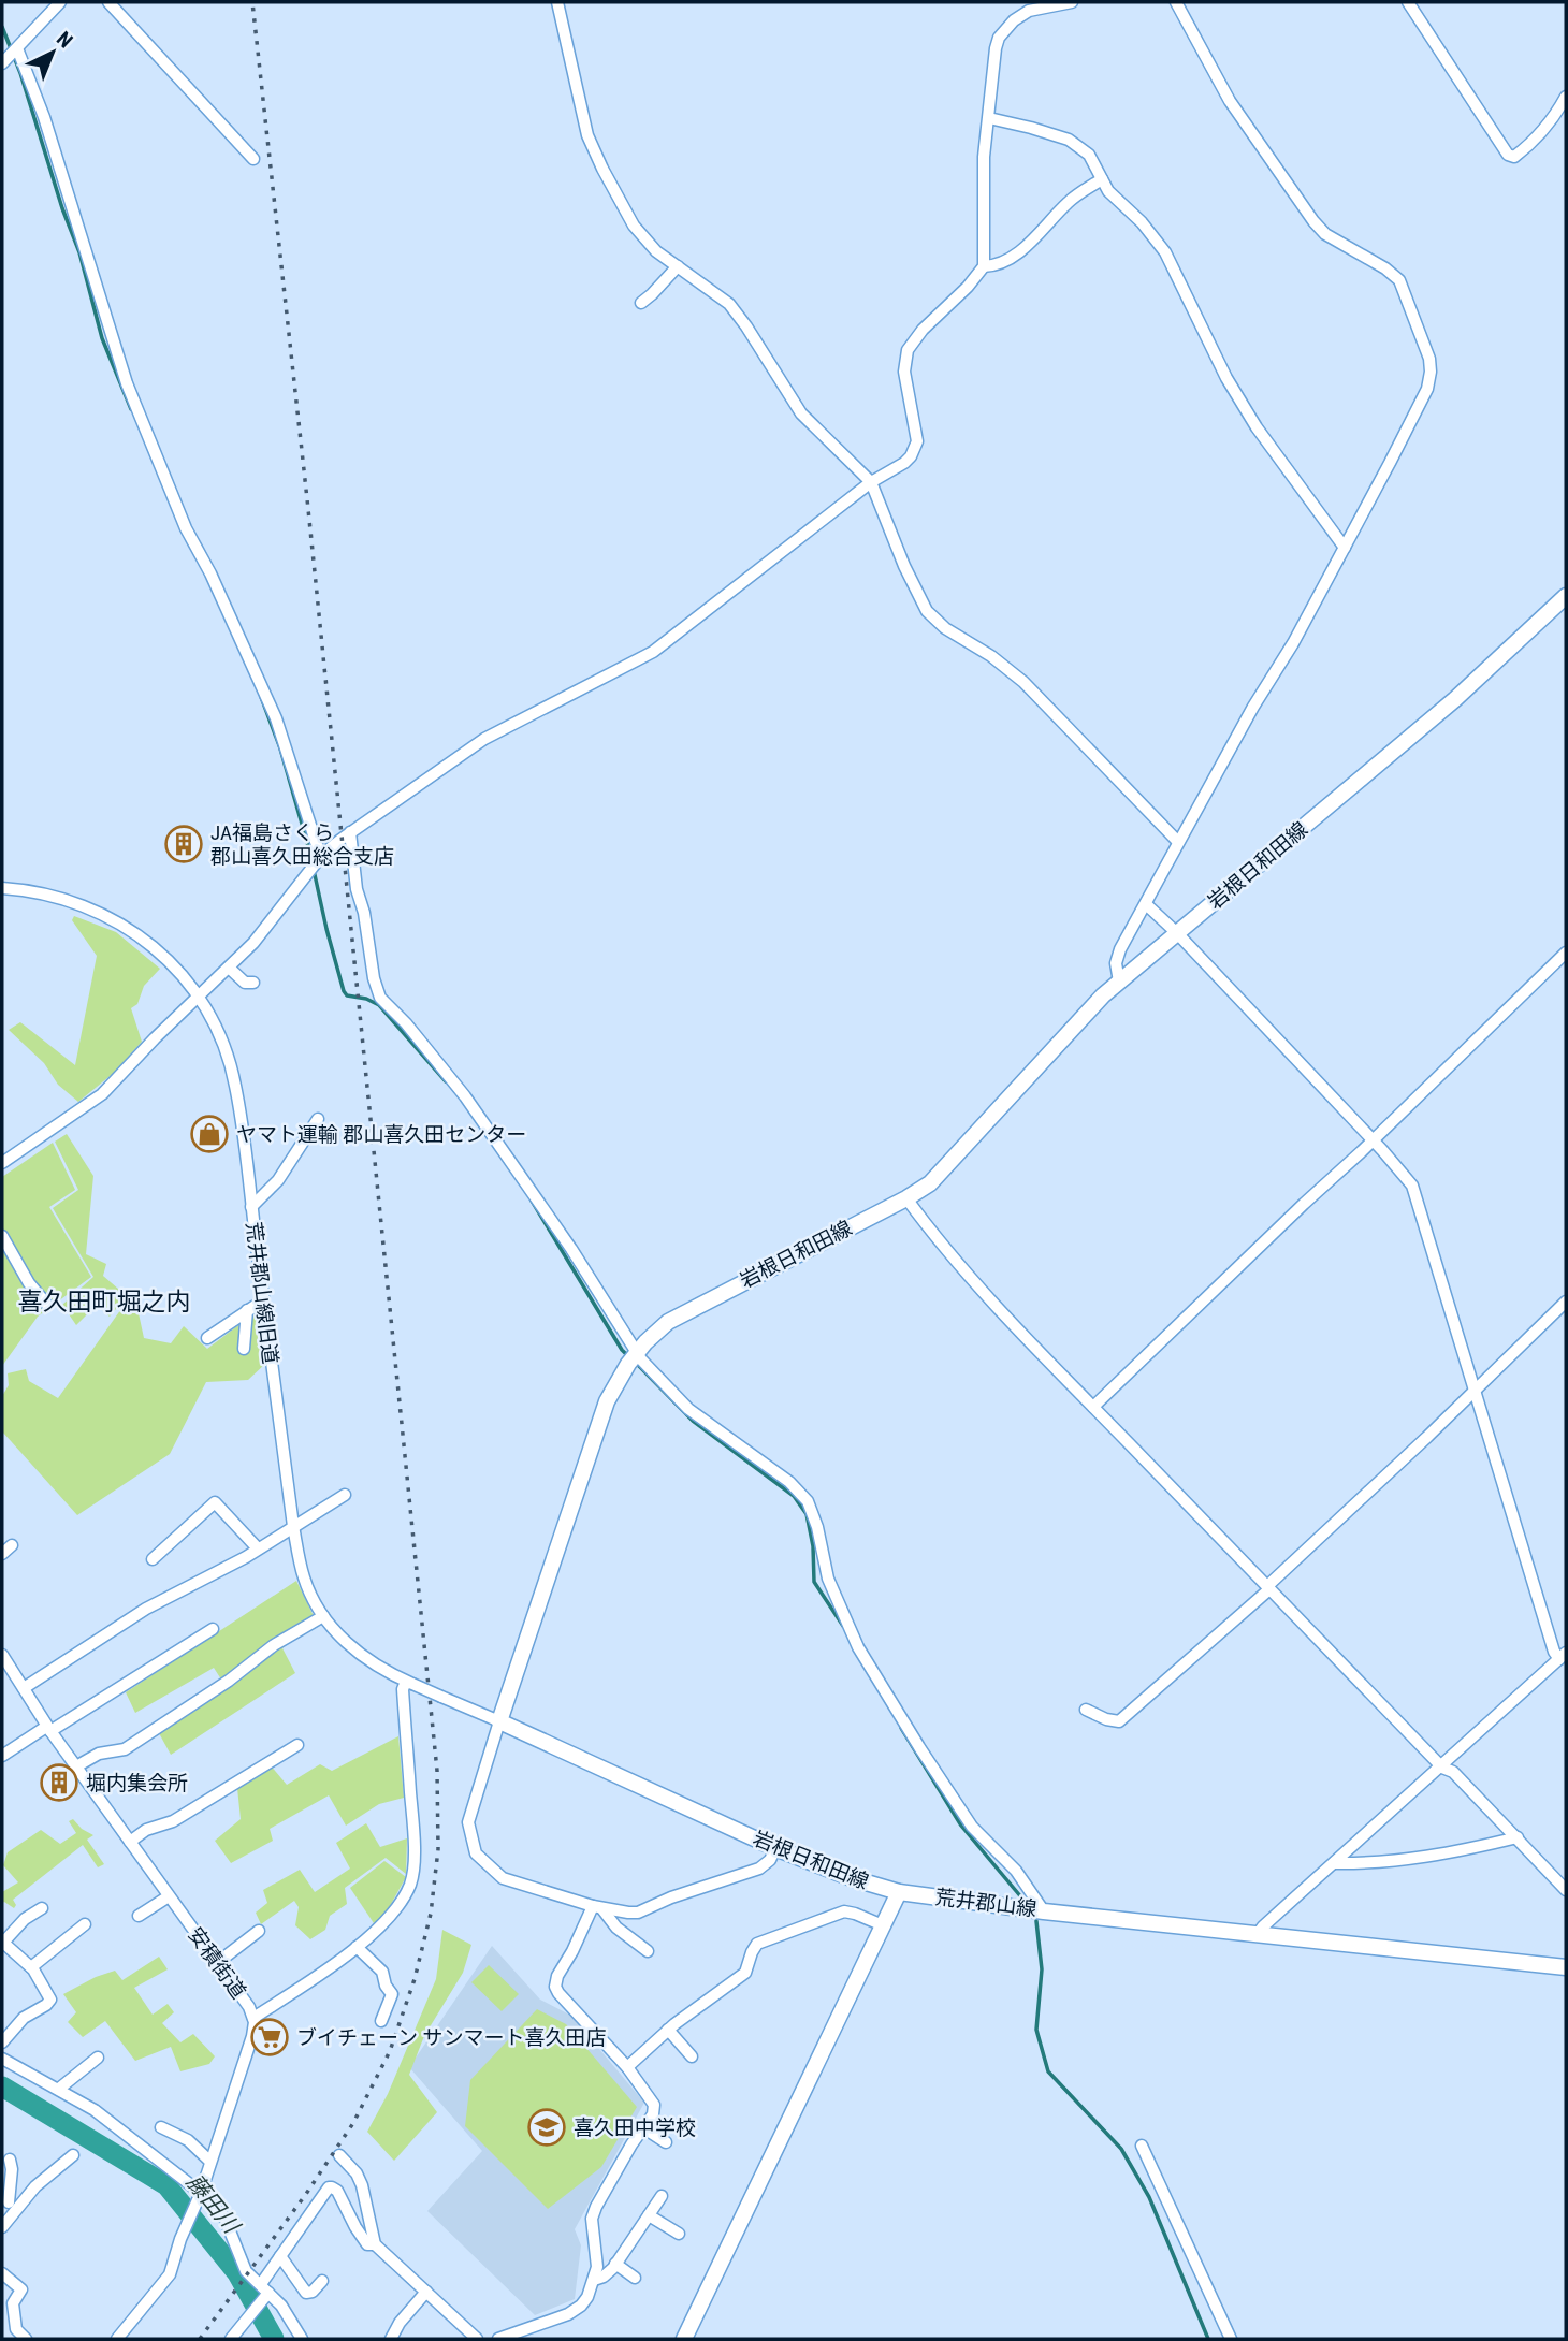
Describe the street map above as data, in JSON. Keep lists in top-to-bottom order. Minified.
{"streets":{"main road":["岩根日和田線","荒井郡山線"],"street":["荒井郡山線旧道","安積街道"]},"crossings":[["岩根日和田線","荒井郡山線旧道"],["岩根日和田線","荒井郡山線"]],"districts":["喜久田町堀之内"],"water":["藤田川"],"places":{"building":["JA福島さくら 郡山喜久田総合支店","堀内集会所"],"shop":["ヤマト運輸 郡山喜久田センター"],"supermarket":["ブイチェーン サンマート喜久田店"],"school or university":["喜久田中学校"]},"north":"top right"}
